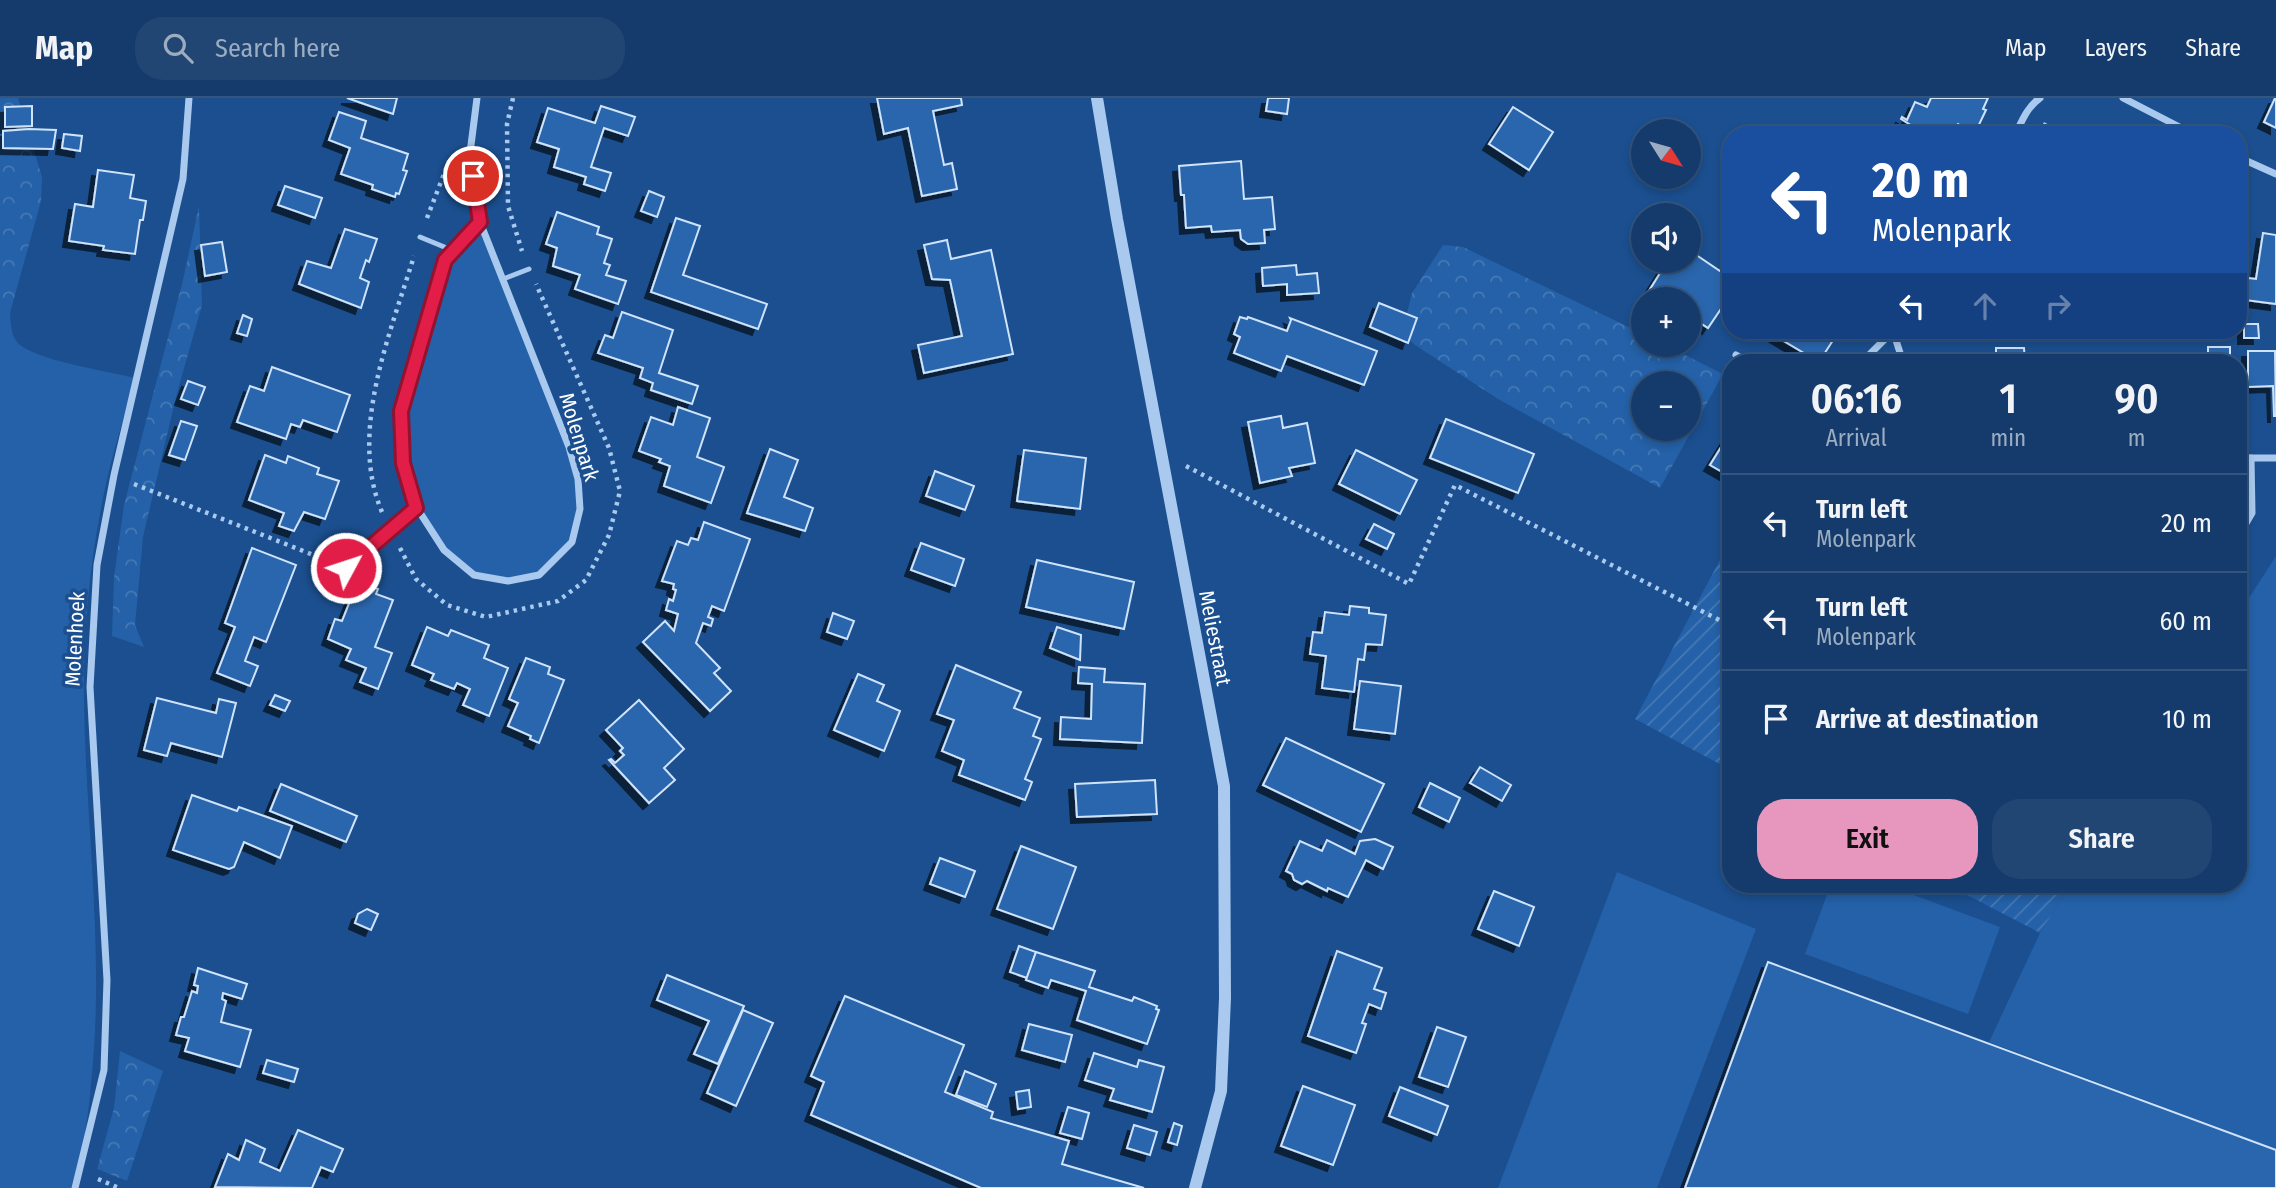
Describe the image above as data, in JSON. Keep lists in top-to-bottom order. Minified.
{"streets":{"street":["Molenpark","Meliestraat","Molenhoek"]},"north":"bottom right","page":{"header":"Map","search":"Search here","nav":["Map","Layers","Share"],"map_buttons":["+","−"],"turn":["20 m","Molenpark"],"eta":["06:16","Arrival","1","min","90","m"],"list":[{"name":"Turn left","note":"Molenpark","value":"20 m"},{"name":"Turn left","note":"Molenpark","value":"60 m"},{"name":"Arrive at destination","value":"10 m"}],"buttons":["Exit","Share"]}}
